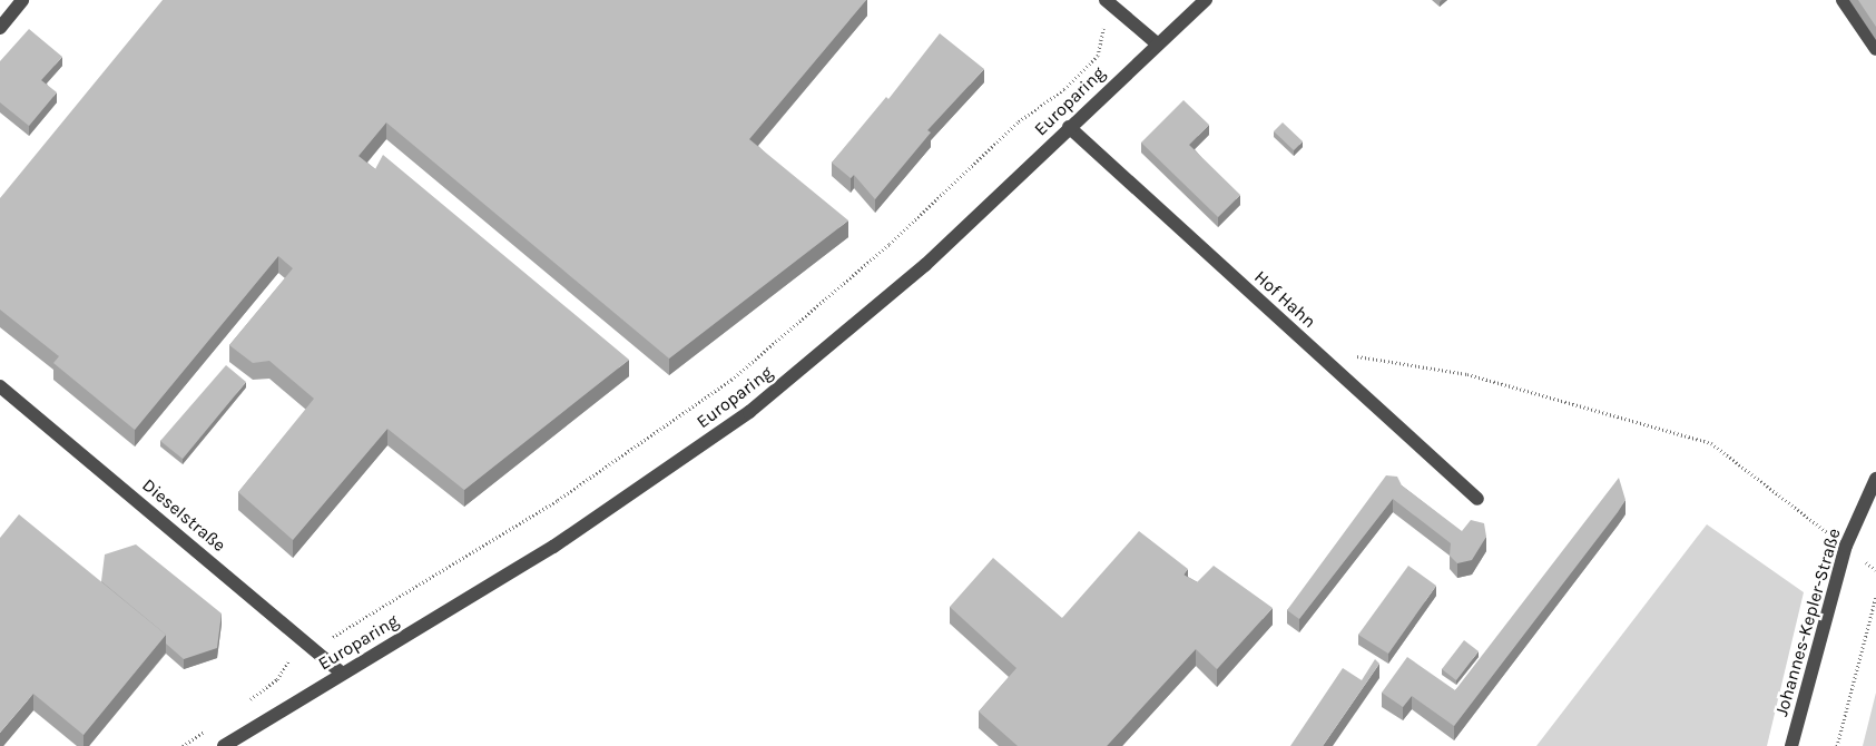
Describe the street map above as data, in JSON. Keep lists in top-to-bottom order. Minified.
{"streets":{"street":["Europaring","Hof Hahn","Dieselstraße","Johannes-Kepler-Straße"]},"crossings":[["Europaring","Hof Hahn"],["Europaring","Dieselstraße"]]}
